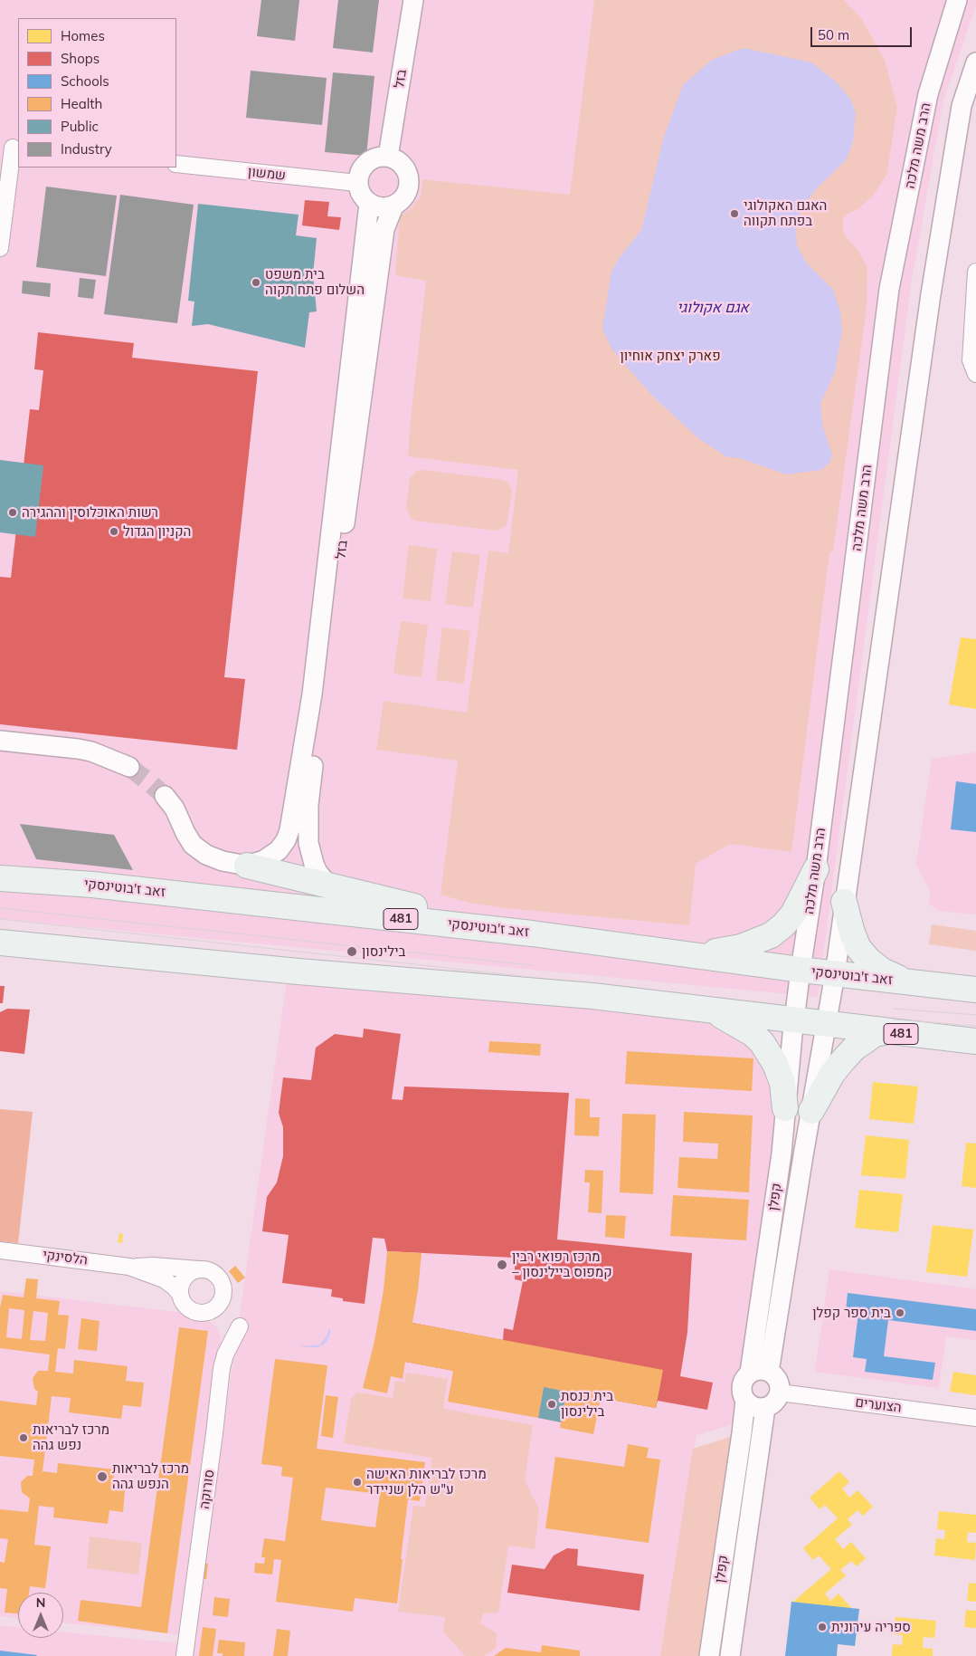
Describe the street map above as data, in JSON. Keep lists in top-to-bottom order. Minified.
{"streets":{"main road":["זאב ז'בוטינסקי","481"],"street":["בזל","הרב משה מלכה","שמשון","קפלן","הלסינקי","הצוערים","סורוקה"]},"crossings":[["בזל","שמשון"],["הרב משה מלכה","זאב ז'בוטינסקי"],["הרב משה מלכה","481"],["הרב משה מלכה","קפלן"],["481","קפלן"],["קפלן","הצוערים"]],"water":["אגם אקולוגי"],"parks":["פארק יצחק אוחיון"],"places":["האגם האקולוגי בפתח תקווה","בית משפט השלום פתח תקוה","רשות האוכלוסין וההגירה","הקניון הגדול","בילינסון","מרכז רפואי רבין – קמפוס ביילינסון","בית ספר קפלן","בית כנסת בילינסון","מרכז לבריאות נפש גהה","מרכז לבריאות הנפש גהה","מרכז לבריאות האישה ע\"ש הלן שניידר","ספריה עירונית"],"legend":["Homes","Shops","Schools","Health","Public","Industry"],"scale_bar":"50 m","north":"top"}
